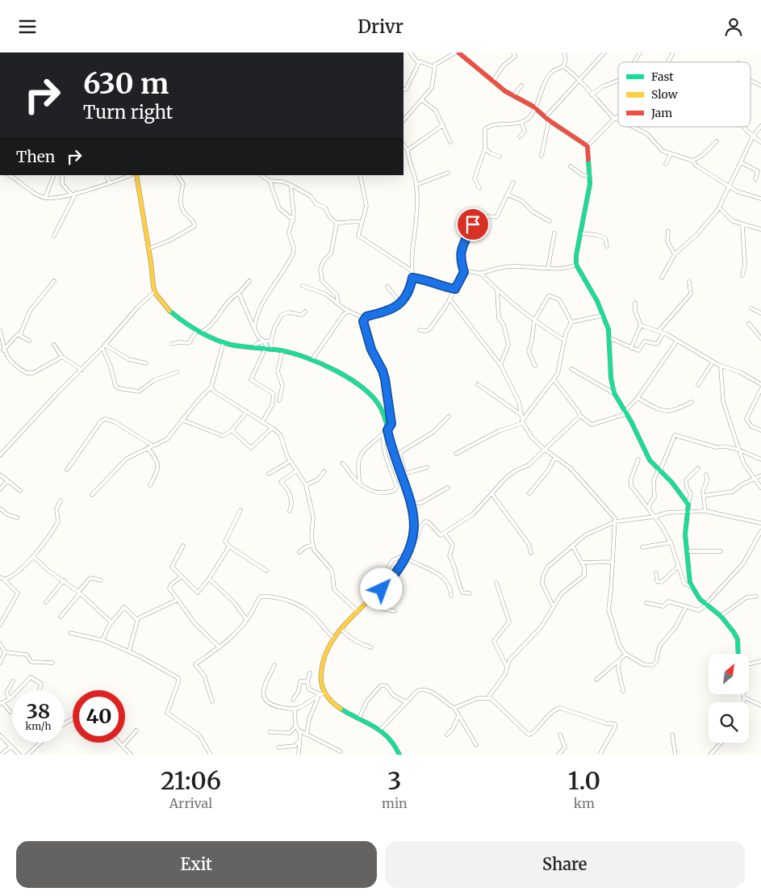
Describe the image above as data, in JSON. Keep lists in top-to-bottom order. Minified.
{"legend":["Fast","Slow","Jam"],"north":"top right","page":{"header":"Drivr","turn":["630 m","Turn right"],"then":"Then","speed":"38 km/h","limit":"40","eta":["21:06","Arrival","3","min","1.0","km"],"buttons":["Exit","Share"]}}
